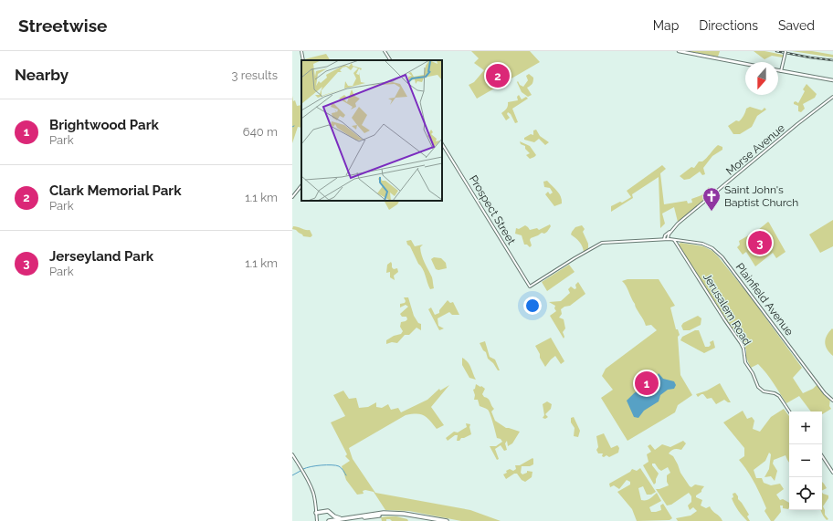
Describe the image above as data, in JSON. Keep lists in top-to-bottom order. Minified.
{"streets":{"street":["Morse Avenue","Prospect Street","Plainfield Avenue","Jerusalem Road"]},"crossings":[["Morse Avenue","Plainfield Avenue"],["Prospect Street","Plainfield Avenue"],["Plainfield Avenue","Jerusalem Road"]],"places":{"church":["Saint John's Baptist Church"]},"north":"bottom","page":{"header":"Streetwise","nav":["Map","Directions","Saved"],"heading":["Nearby","3 results"],"pins":["2","3","1"],"list":[{"mark":"1","name":"Brightwood Park","note":"Park","value":"640 m"},{"mark":"2","name":"Clark Memorial Park","note":"Park","value":"1.1 km"},{"mark":"3","name":"Jerseyland Park","note":"Park","value":"1.1 km"}],"map_buttons":["+","−"]}}
